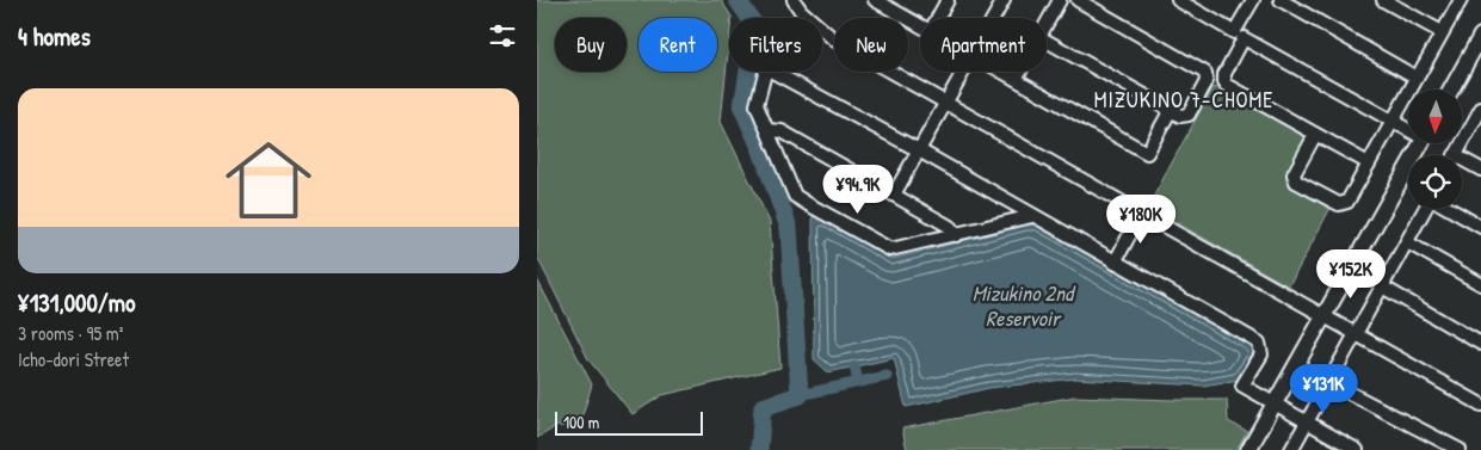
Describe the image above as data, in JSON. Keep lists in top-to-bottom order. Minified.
{"districts":["MIZUKINO 7-CHOME"],"water":["Mizukino 2nd Reservoir"],"scale_bar":"100 m","north":"bottom","page":{"heading":"4 homes","chip":["Buy","Rent","Filters","New","Apartment"],"list":[{"name":"¥131,000/mo","note":"3 rooms · 95 m² · Icho-dori Street"}],"price":["¥94.9K","¥180K","¥152K","¥131K"],"scale":"100 m"}}
